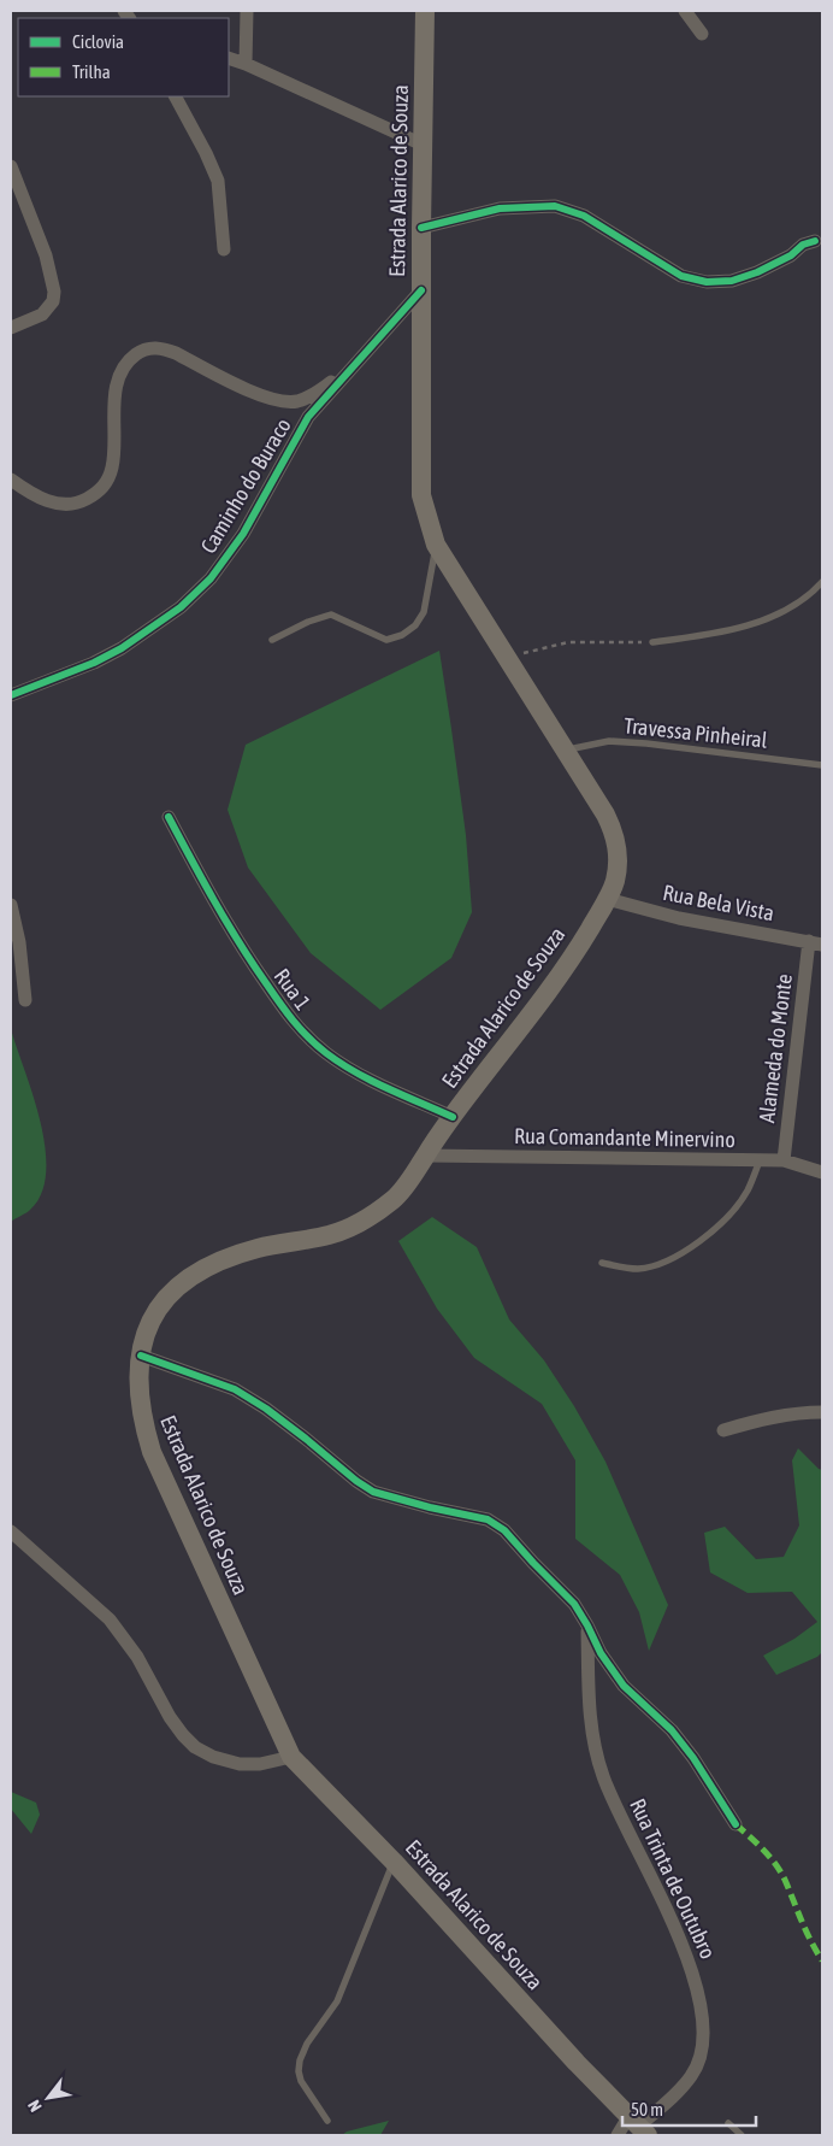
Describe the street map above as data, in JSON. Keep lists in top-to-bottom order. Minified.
{"streets":{"main road":["Estrada Alarico de Souza"],"street":["Caminho do Buraco","Rua Bela Vista","Rua 1","Alameda do Monte","Rua Comandante Minervino","Rua Trinta de Outubro"],"lane":["Travessa Pinheiral"]},"crossings":[["Estrada Alarico de Souza","Caminho do Buraco"],["Estrada Alarico de Souza","Travessa Pinheiral"],["Estrada Alarico de Souza","Rua Bela Vista"],["Estrada Alarico de Souza","Rua 1"],["Estrada Alarico de Souza","Rua Comandante Minervino"],["Estrada Alarico de Souza","Rua Trinta de Outubro"],["Rua Bela Vista","Alameda do Monte"],["Alameda do Monte","Rua Comandante Minervino"]],"legend":["Ciclovia","Trilha"],"scale_bar":"50 m","north":"bottom left"}
